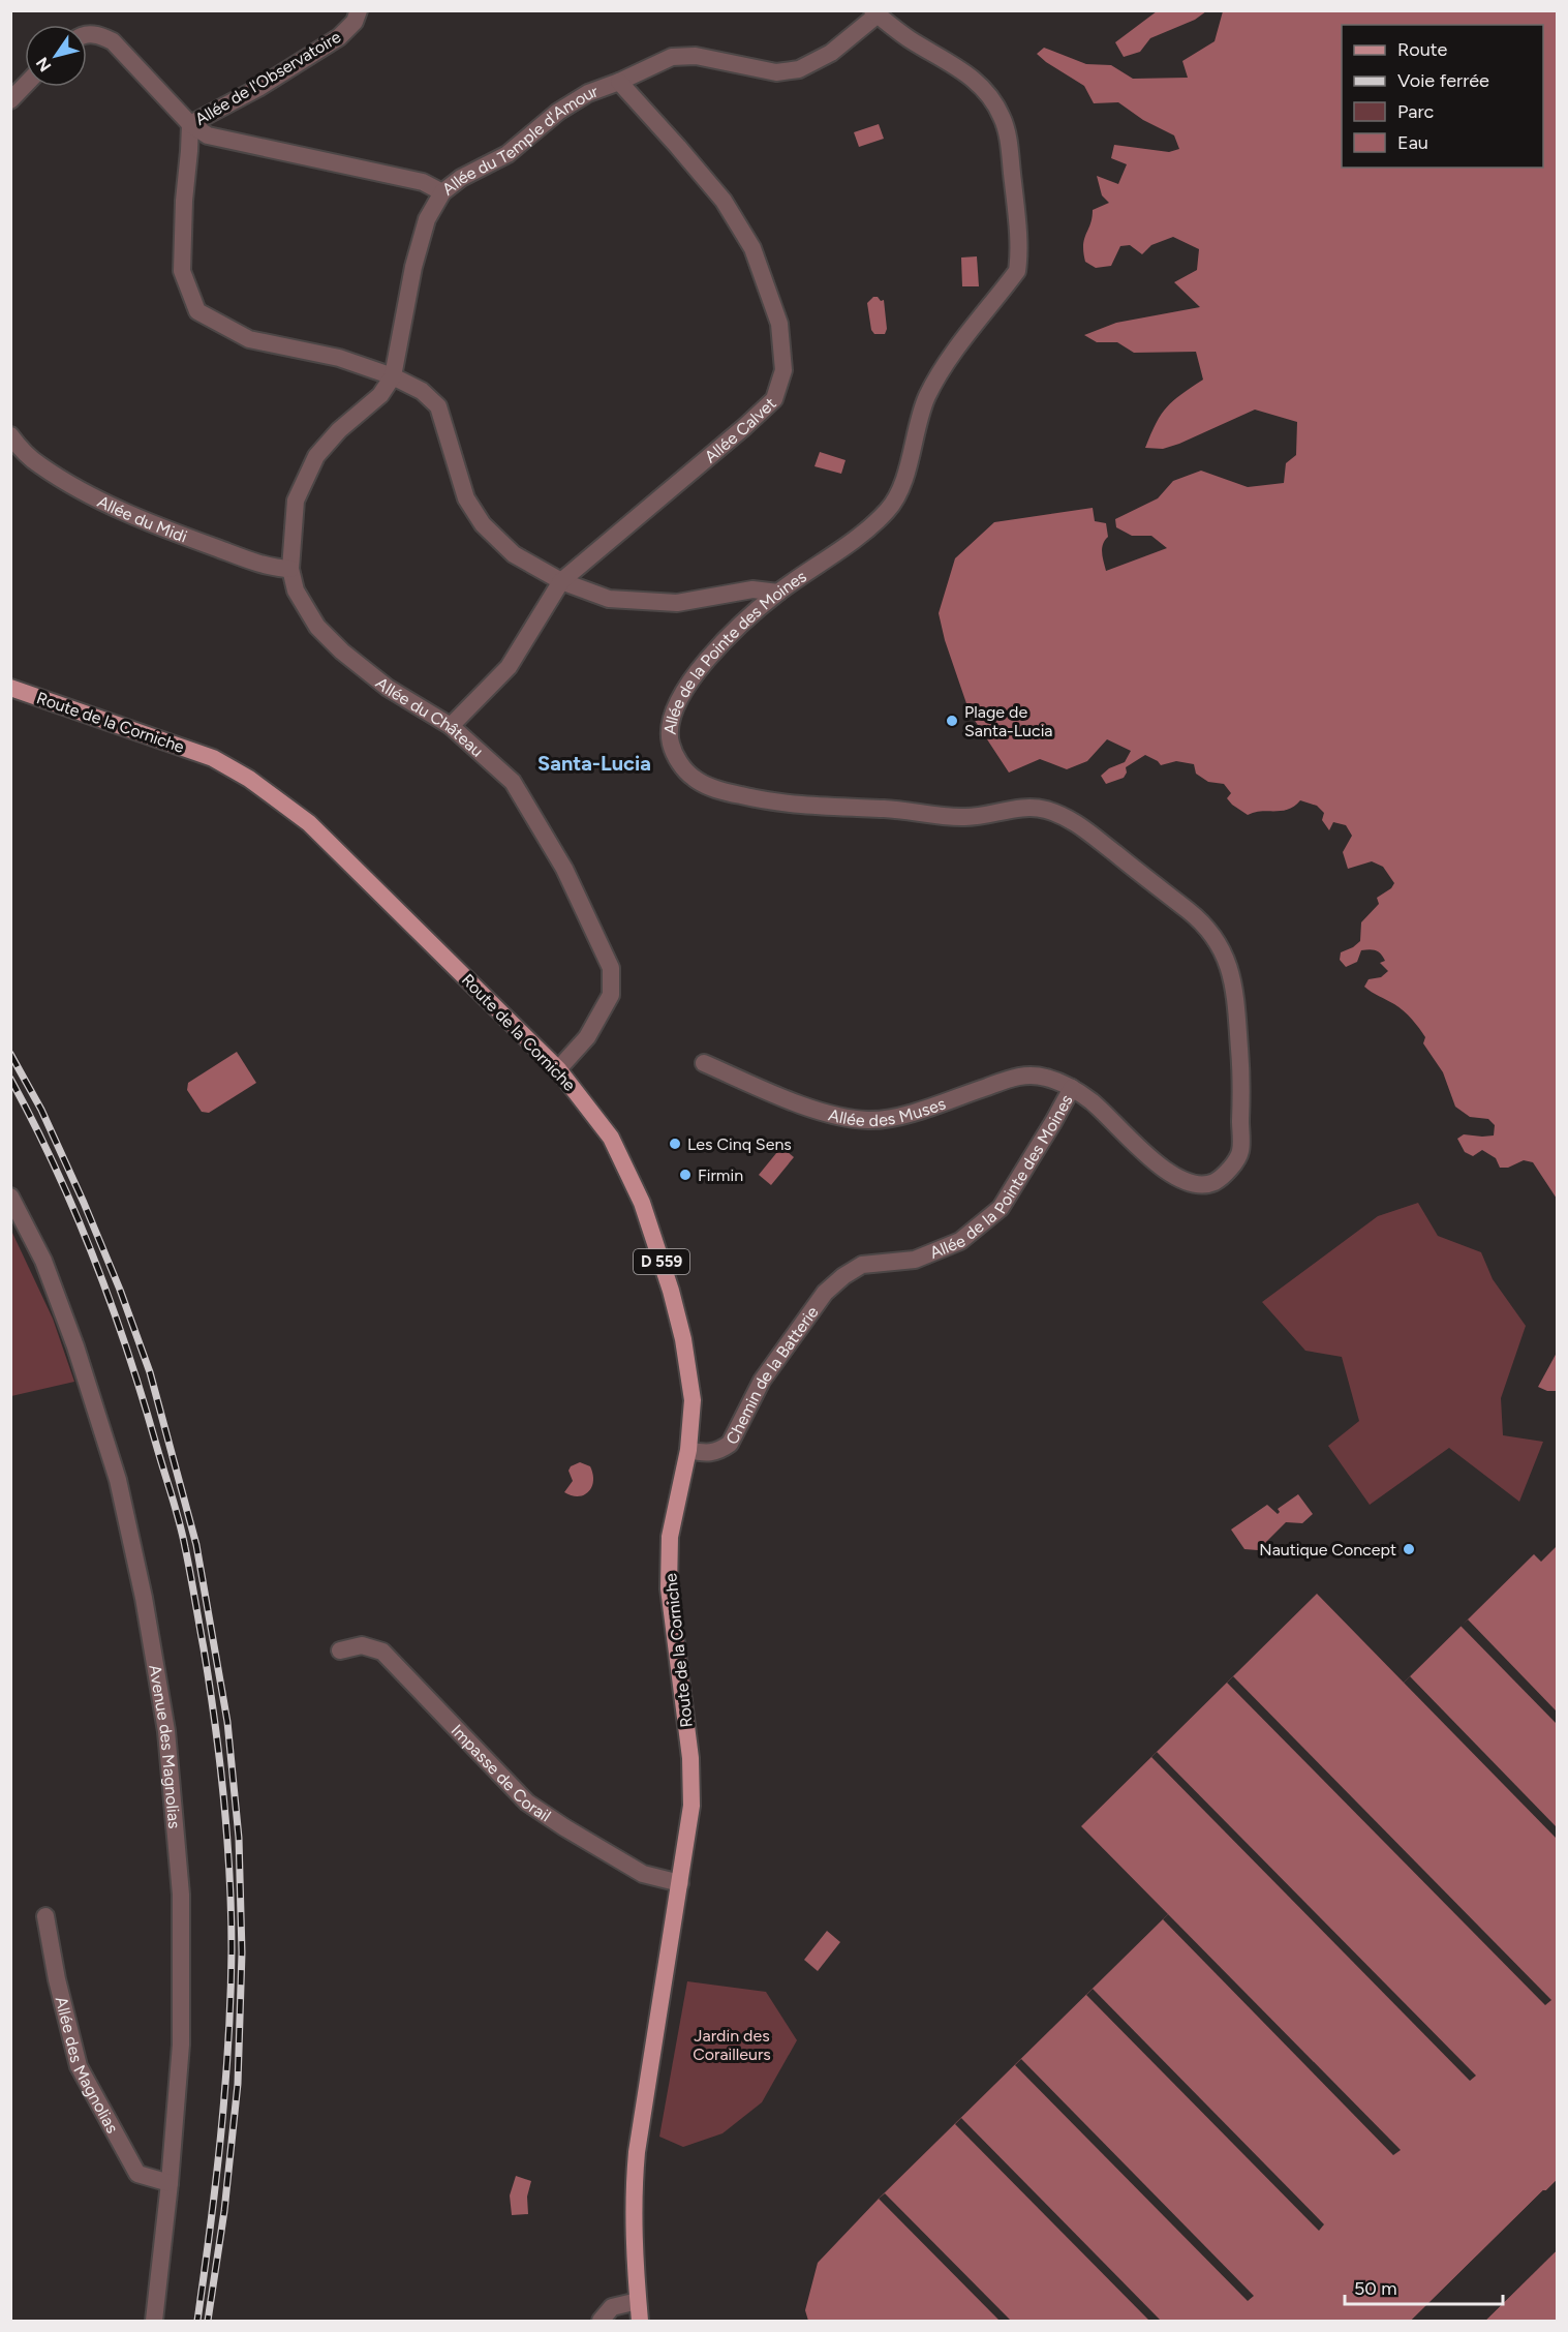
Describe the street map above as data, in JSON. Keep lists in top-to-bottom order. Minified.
{"streets":{"main road":["Route de la Corniche","D 559"],"street":["Allée de l'Observatoire","Allée du Temple d'Amour","Allée Calvet","Allée du Midi","Allée de la Pointe des Moines","Allée du Château","Allée des Muses","Chemin de la Batterie","Avenue des Magnolias","Impasse de Corail","Allée des Magnolias"]},"crossings":[["Allée de l'Observatoire","Allée du Temple d'Amour"],["Allée de l'Observatoire","Allée du Château"],["Allée du Temple d'Amour","Allée Calvet"],["Allée du Temple d'Amour","Allée de la Pointe des Moines"],["Allée du Temple d'Amour","Allée du Château"],["Allée Calvet","Allée du Château"],["Allée du Midi","Allée du Château"],["Allée de la Pointe des Moines","Allée des Muses"],["Allée de la Pointe des Moines","Chemin de la Batterie"],["Allée du Château","Route de la Corniche"],["Route de la Corniche","D 559"],["Route de la Corniche","Chemin de la Batterie"],["Route de la Corniche","Impasse de Corail"],["Avenue des Magnolias","Allée des Magnolias"]],"districts":["Santa-Lucia"],"parks":["Jardin des Corailleurs"],"places":["Plage de Santa-Lucia","Les Cinq Sens","Firmin","Nautique Concept"],"legend":["Route","Voie ferrée","Parc","Eau"],"scale_bar":"50 m","north":"bottom left"}
